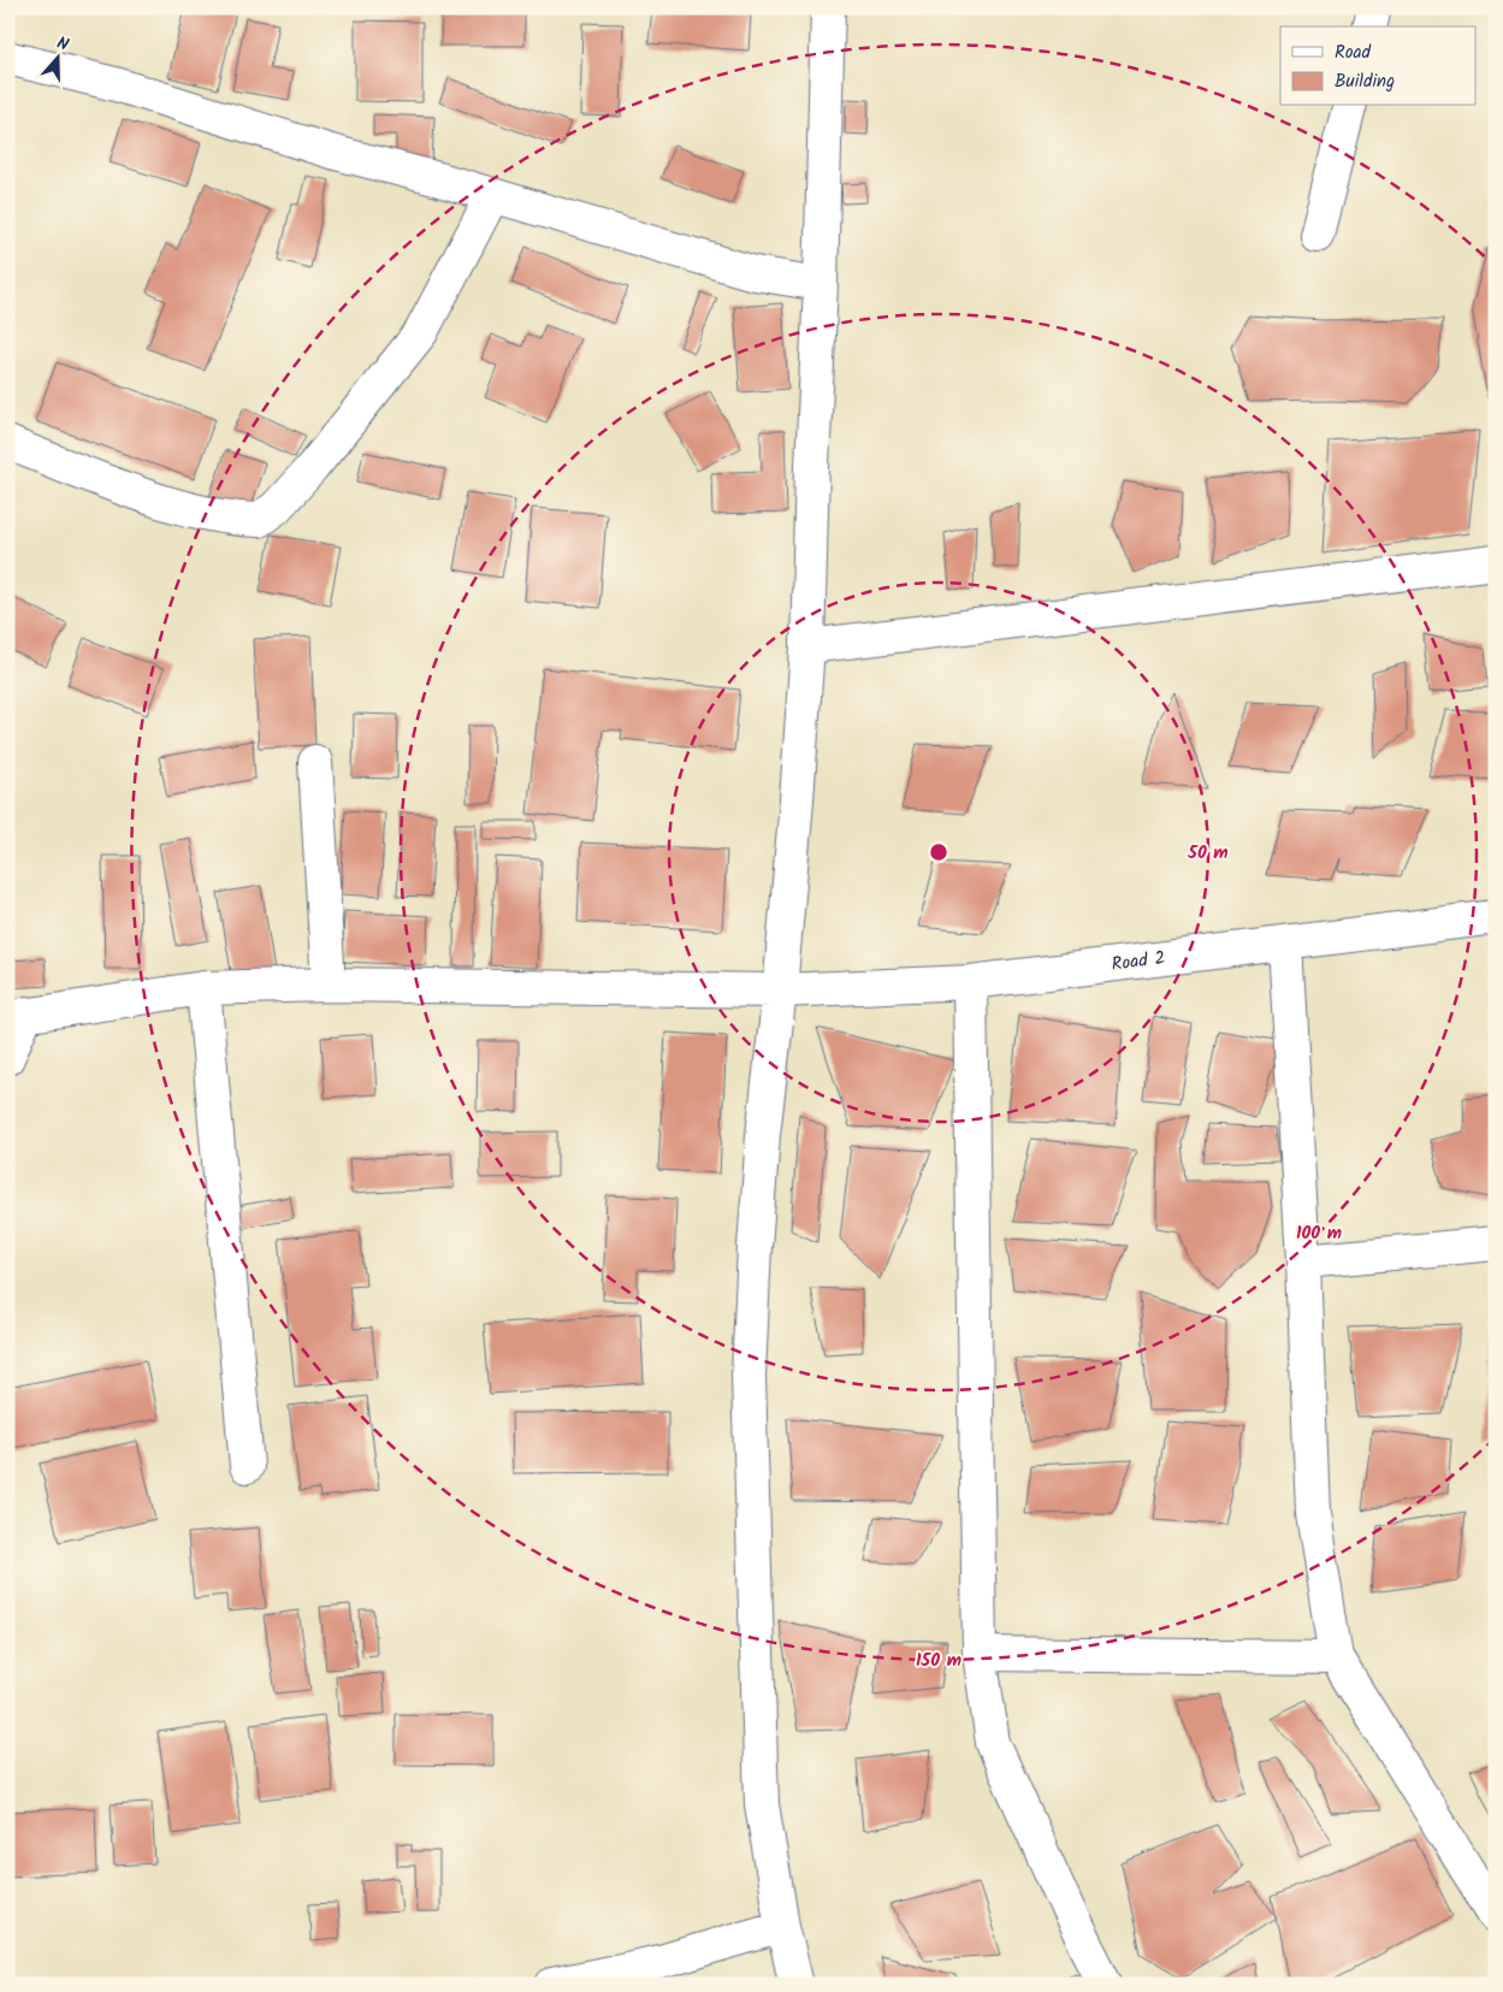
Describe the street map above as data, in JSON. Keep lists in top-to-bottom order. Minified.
{"streets":{"street":["Road 2"]},"legend":["Road","Building"],"north":"top","rings":["50 m","100 m","150 m"]}
